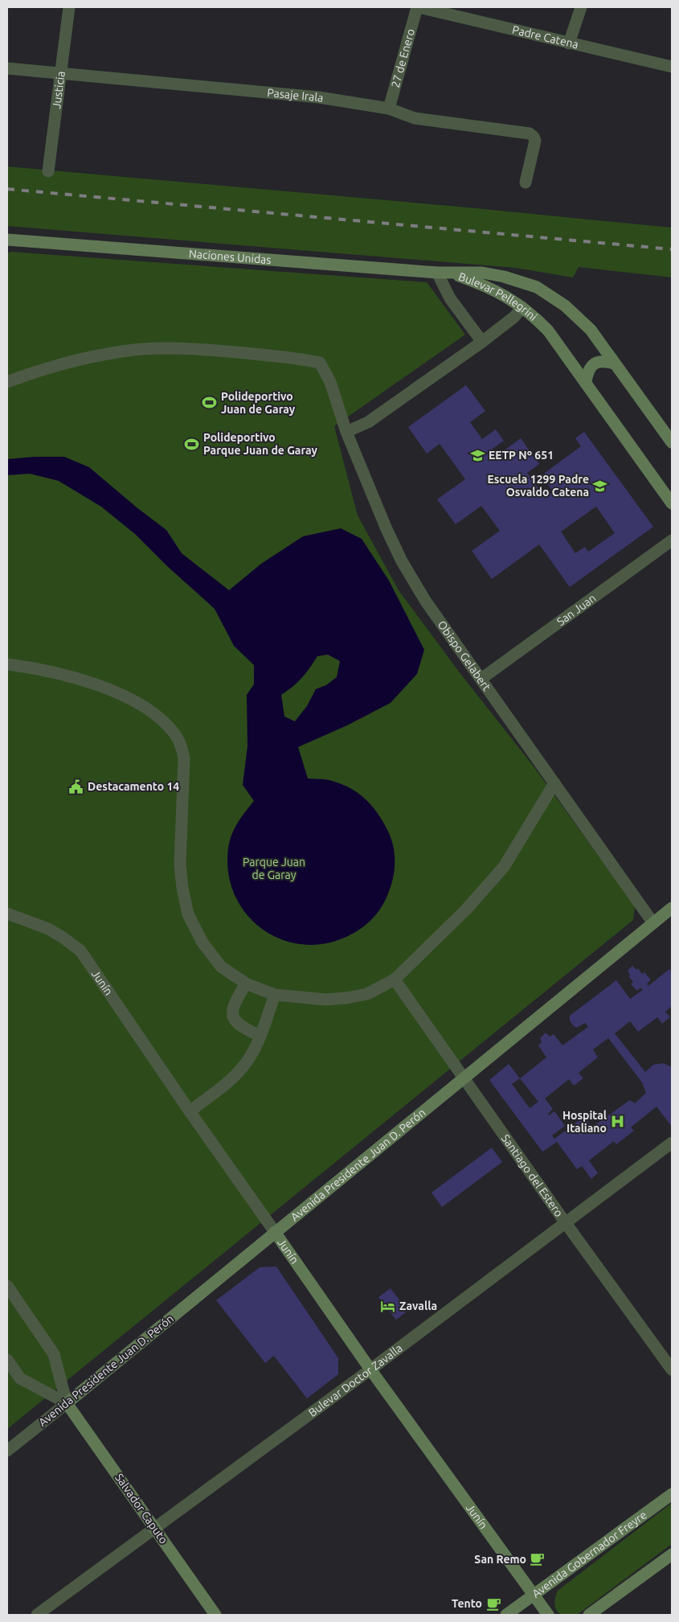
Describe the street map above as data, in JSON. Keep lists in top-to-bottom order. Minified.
{"streets":{"street":["Padre Catena","27 de Enero","Justicia","Pasaje Irala","Naciones Unidas","Bulevar Pellegrini","San Juan","Obispo Gelabert","Junín","Avenida Presidente Juan D. Perón","Santiago del Estero","Bulevar Doctor Zavalla","Salvador Caputo","Avenida Gobernador Freyre"]},"crossings":[["Padre Catena","27 de Enero"],["27 de Enero","Pasaje Irala"],["Justicia","Pasaje Irala"],["Naciones Unidas","Bulevar Pellegrini"],["San Juan","Obispo Gelabert"],["Obispo Gelabert","Avenida Presidente Juan D. Perón"],["Junín","Avenida Presidente Juan D. Perón"],["Junín","Bulevar Doctor Zavalla"],["Junín","Avenida Gobernador Freyre"],["Avenida Presidente Juan D. Perón","Santiago del Estero"],["Avenida Presidente Juan D. Perón","Salvador Caputo"],["Santiago del Estero","Bulevar Doctor Zavalla"],["Bulevar Doctor Zavalla","Salvador Caputo"]],"parks":["Parque Juan de Garay"],"places":{"sports":["Polideportivo Juan de Garay","Polideportivo Parque Juan de Garay"],"school or university":["EETP Nº 651","Escuela 1299 Padre Osvaldo Catena"],"public building":["Destacamento 14"],"hospital":["Hospital Italiano"],"hotel":["Zavalla"],"cafe":["San Remo","Tento"]}}
